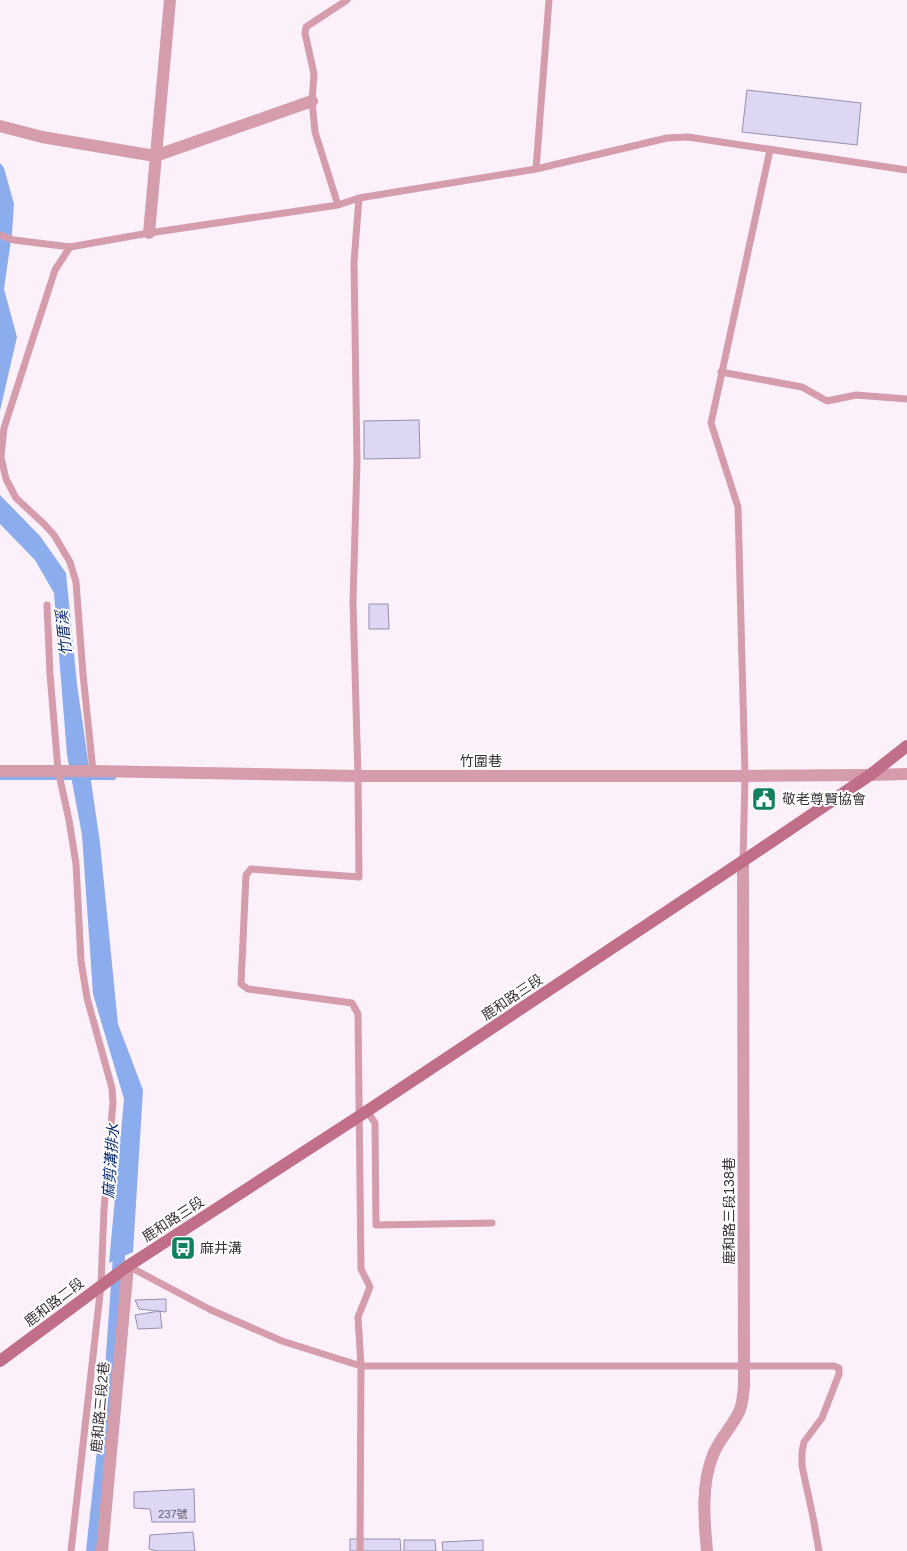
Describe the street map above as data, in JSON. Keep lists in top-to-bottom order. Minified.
{"streets":{"main road":["鹿和路三段","鹿和路二段"],"street":["竹圍巷","鹿和路三段138巷","鹿和路三段2巷"]},"crossings":[["竹圍巷","鹿和路三段"],["鹿和路三段","鹿和路三段138巷"],["鹿和路三段","鹿和路二段"],["鹿和路三段","鹿和路三段2巷"]],"water":["竹厝溪","麻剪溝排水"],"places":{"public building":["敬老尊賢協會"],"bus stop":["麻井溝"]},"house_numbers":["237號"]}
